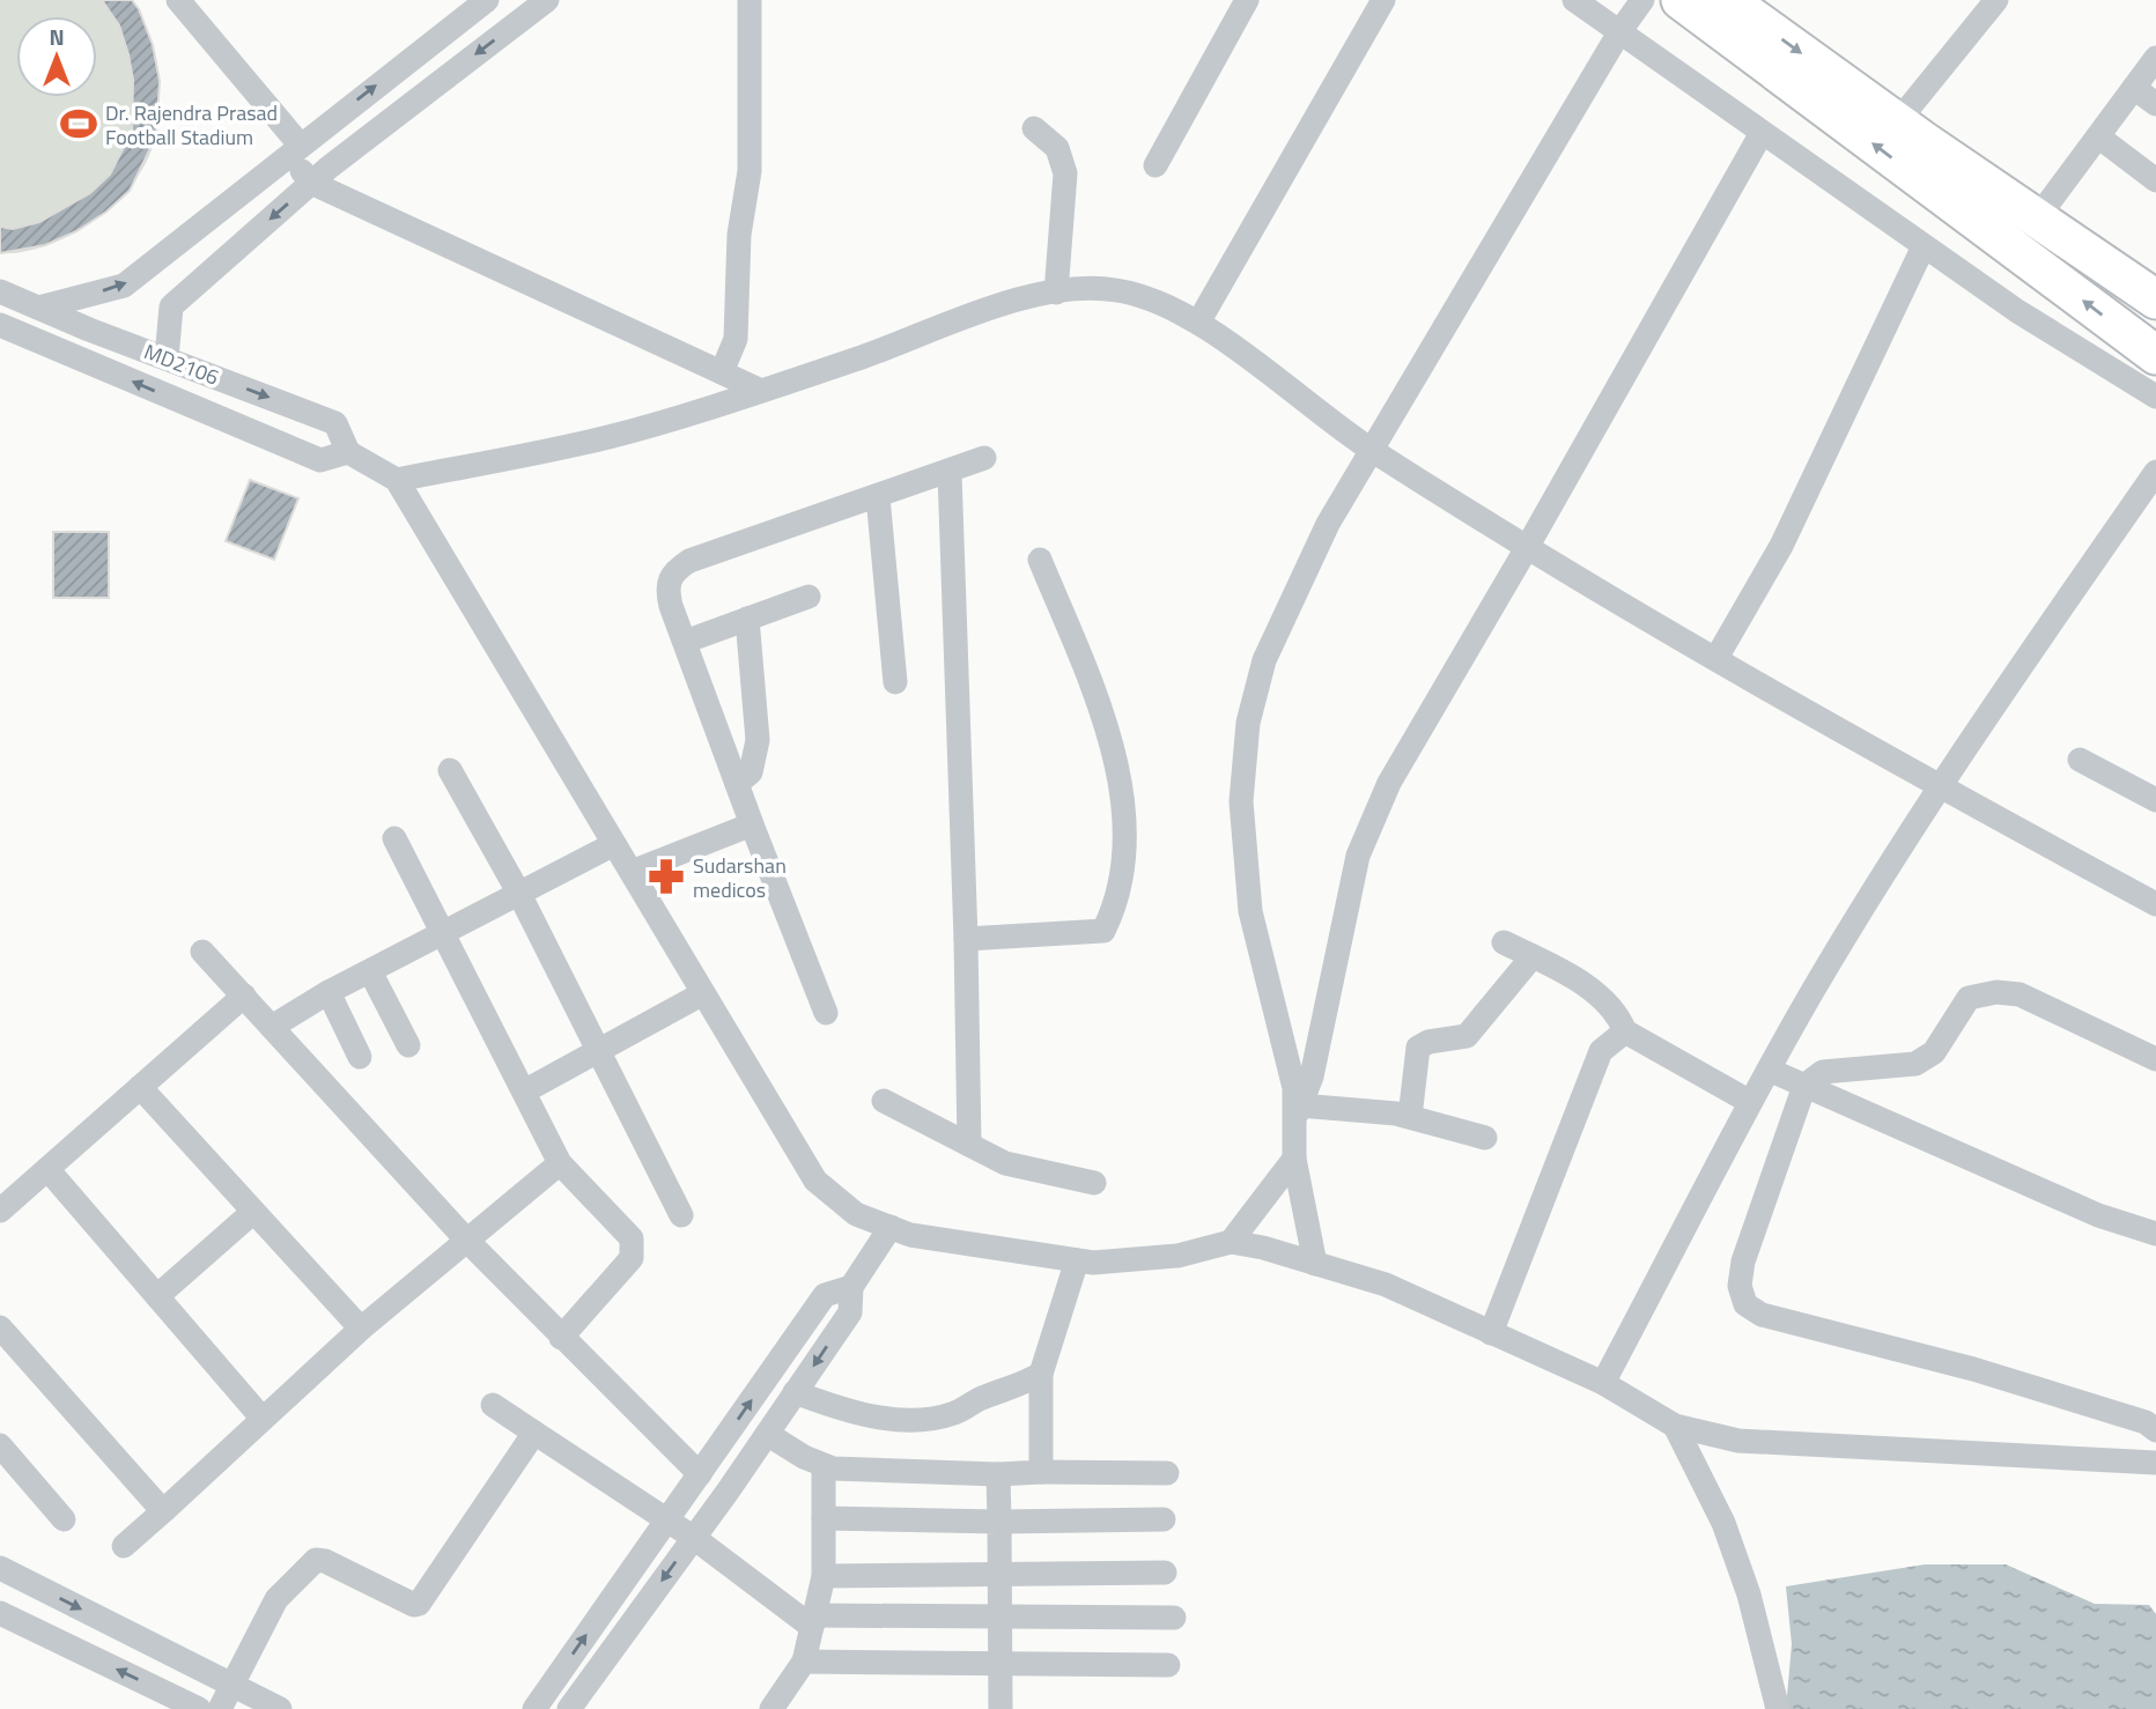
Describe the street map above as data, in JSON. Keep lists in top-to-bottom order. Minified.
{"streets":{"street":["MD2106"]},"places":{"sports":["Dr. Rajendra Prasad Football Stadium"],"pharmacy":["Sudarshan medicos"]},"north":"top"}
